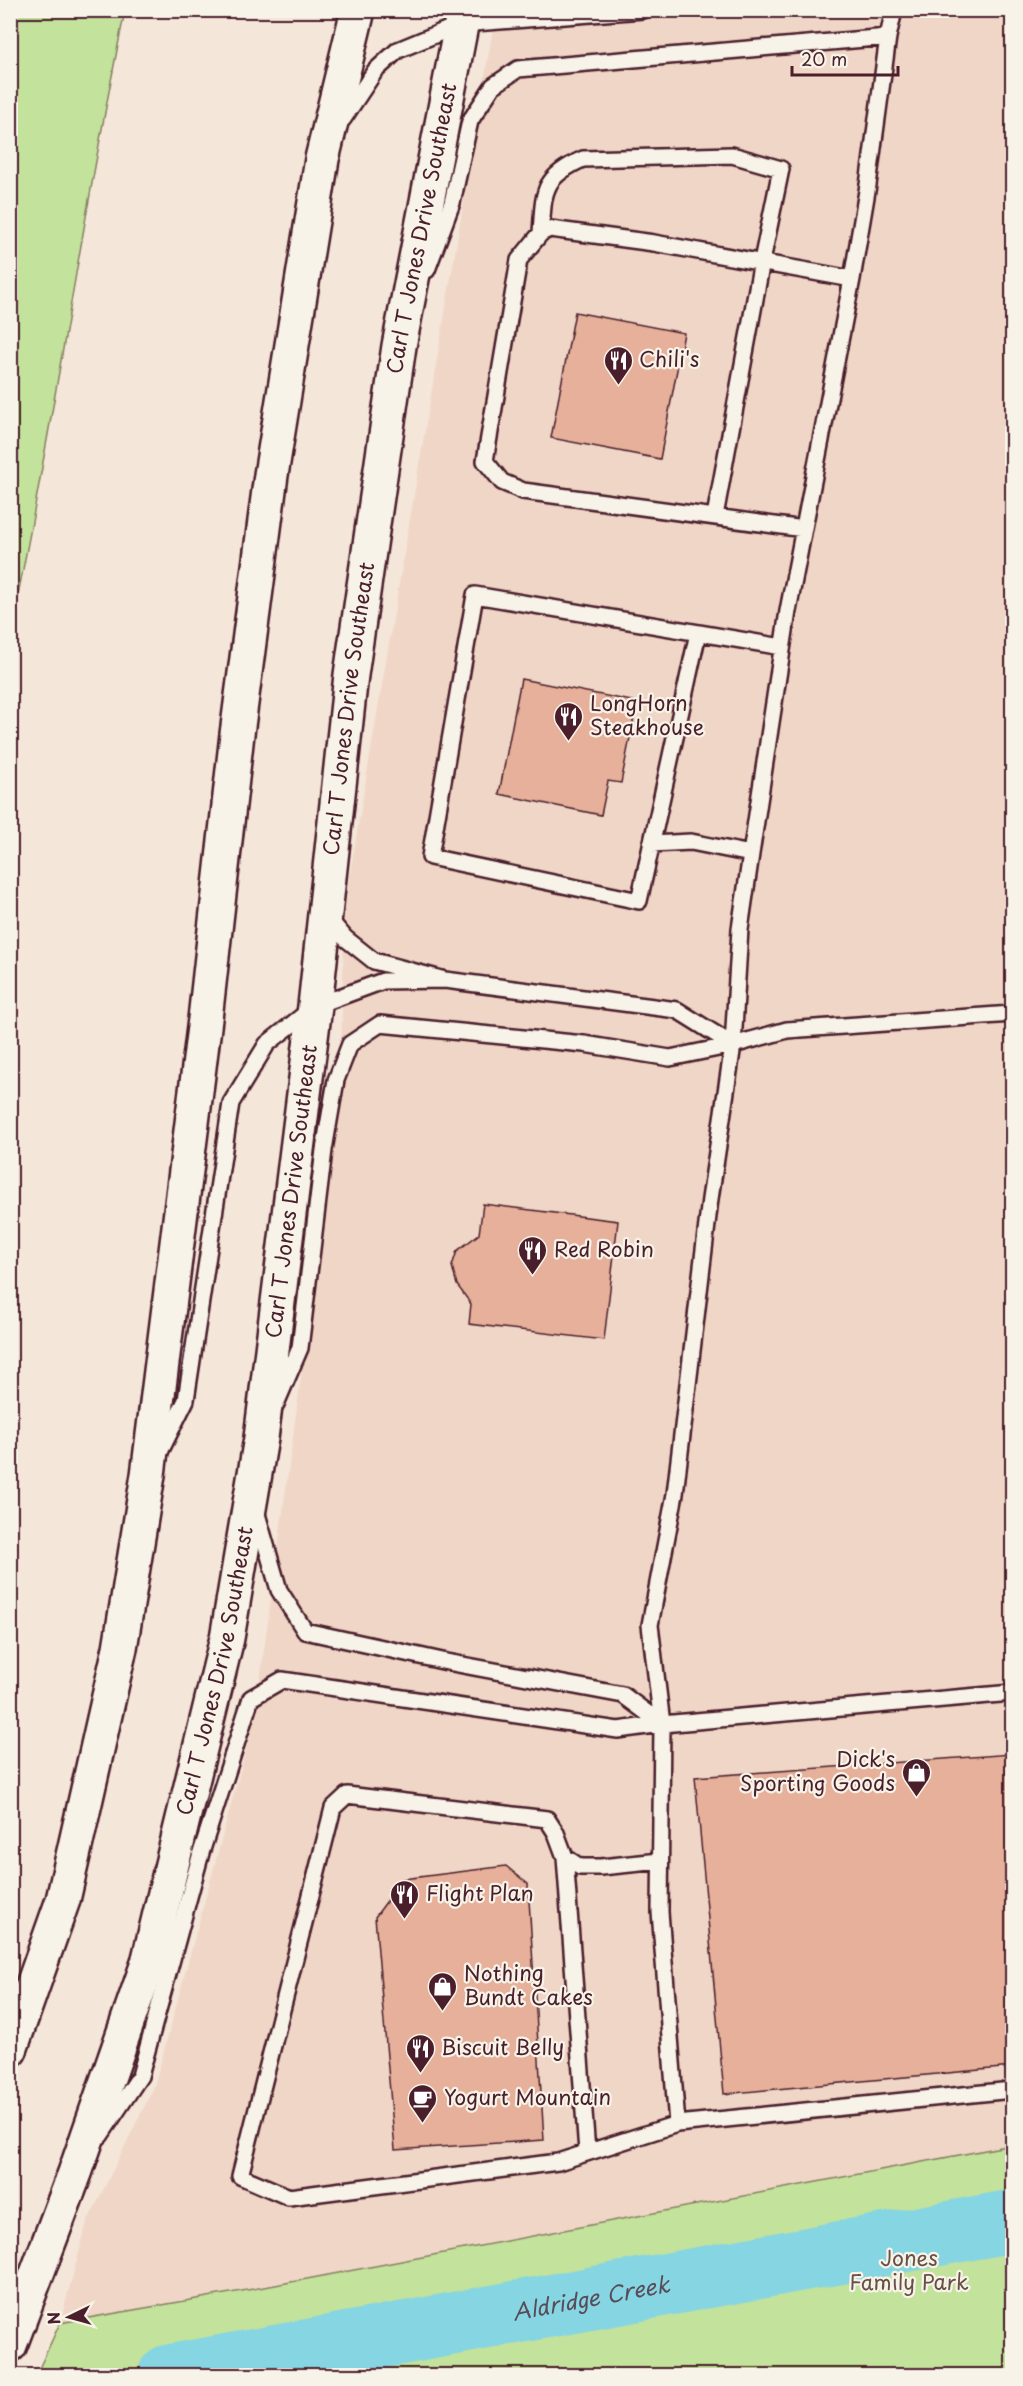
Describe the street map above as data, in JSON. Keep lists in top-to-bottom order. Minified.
{"streets":{"main road":["Carl T Jones Drive Southeast"]},"water":["Aldridge Creek"],"parks":["Jones Family Park"],"places":{"restaurant":["Chili's","LongHorn Steakhouse","Red Robin","Flight Plan","Biscuit Belly"],"shop":["Dick's Sporting Goods","Nothing Bundt Cakes"],"cafe":["Yogurt Mountain"]},"scale_bar":"20 m","north":"left"}
